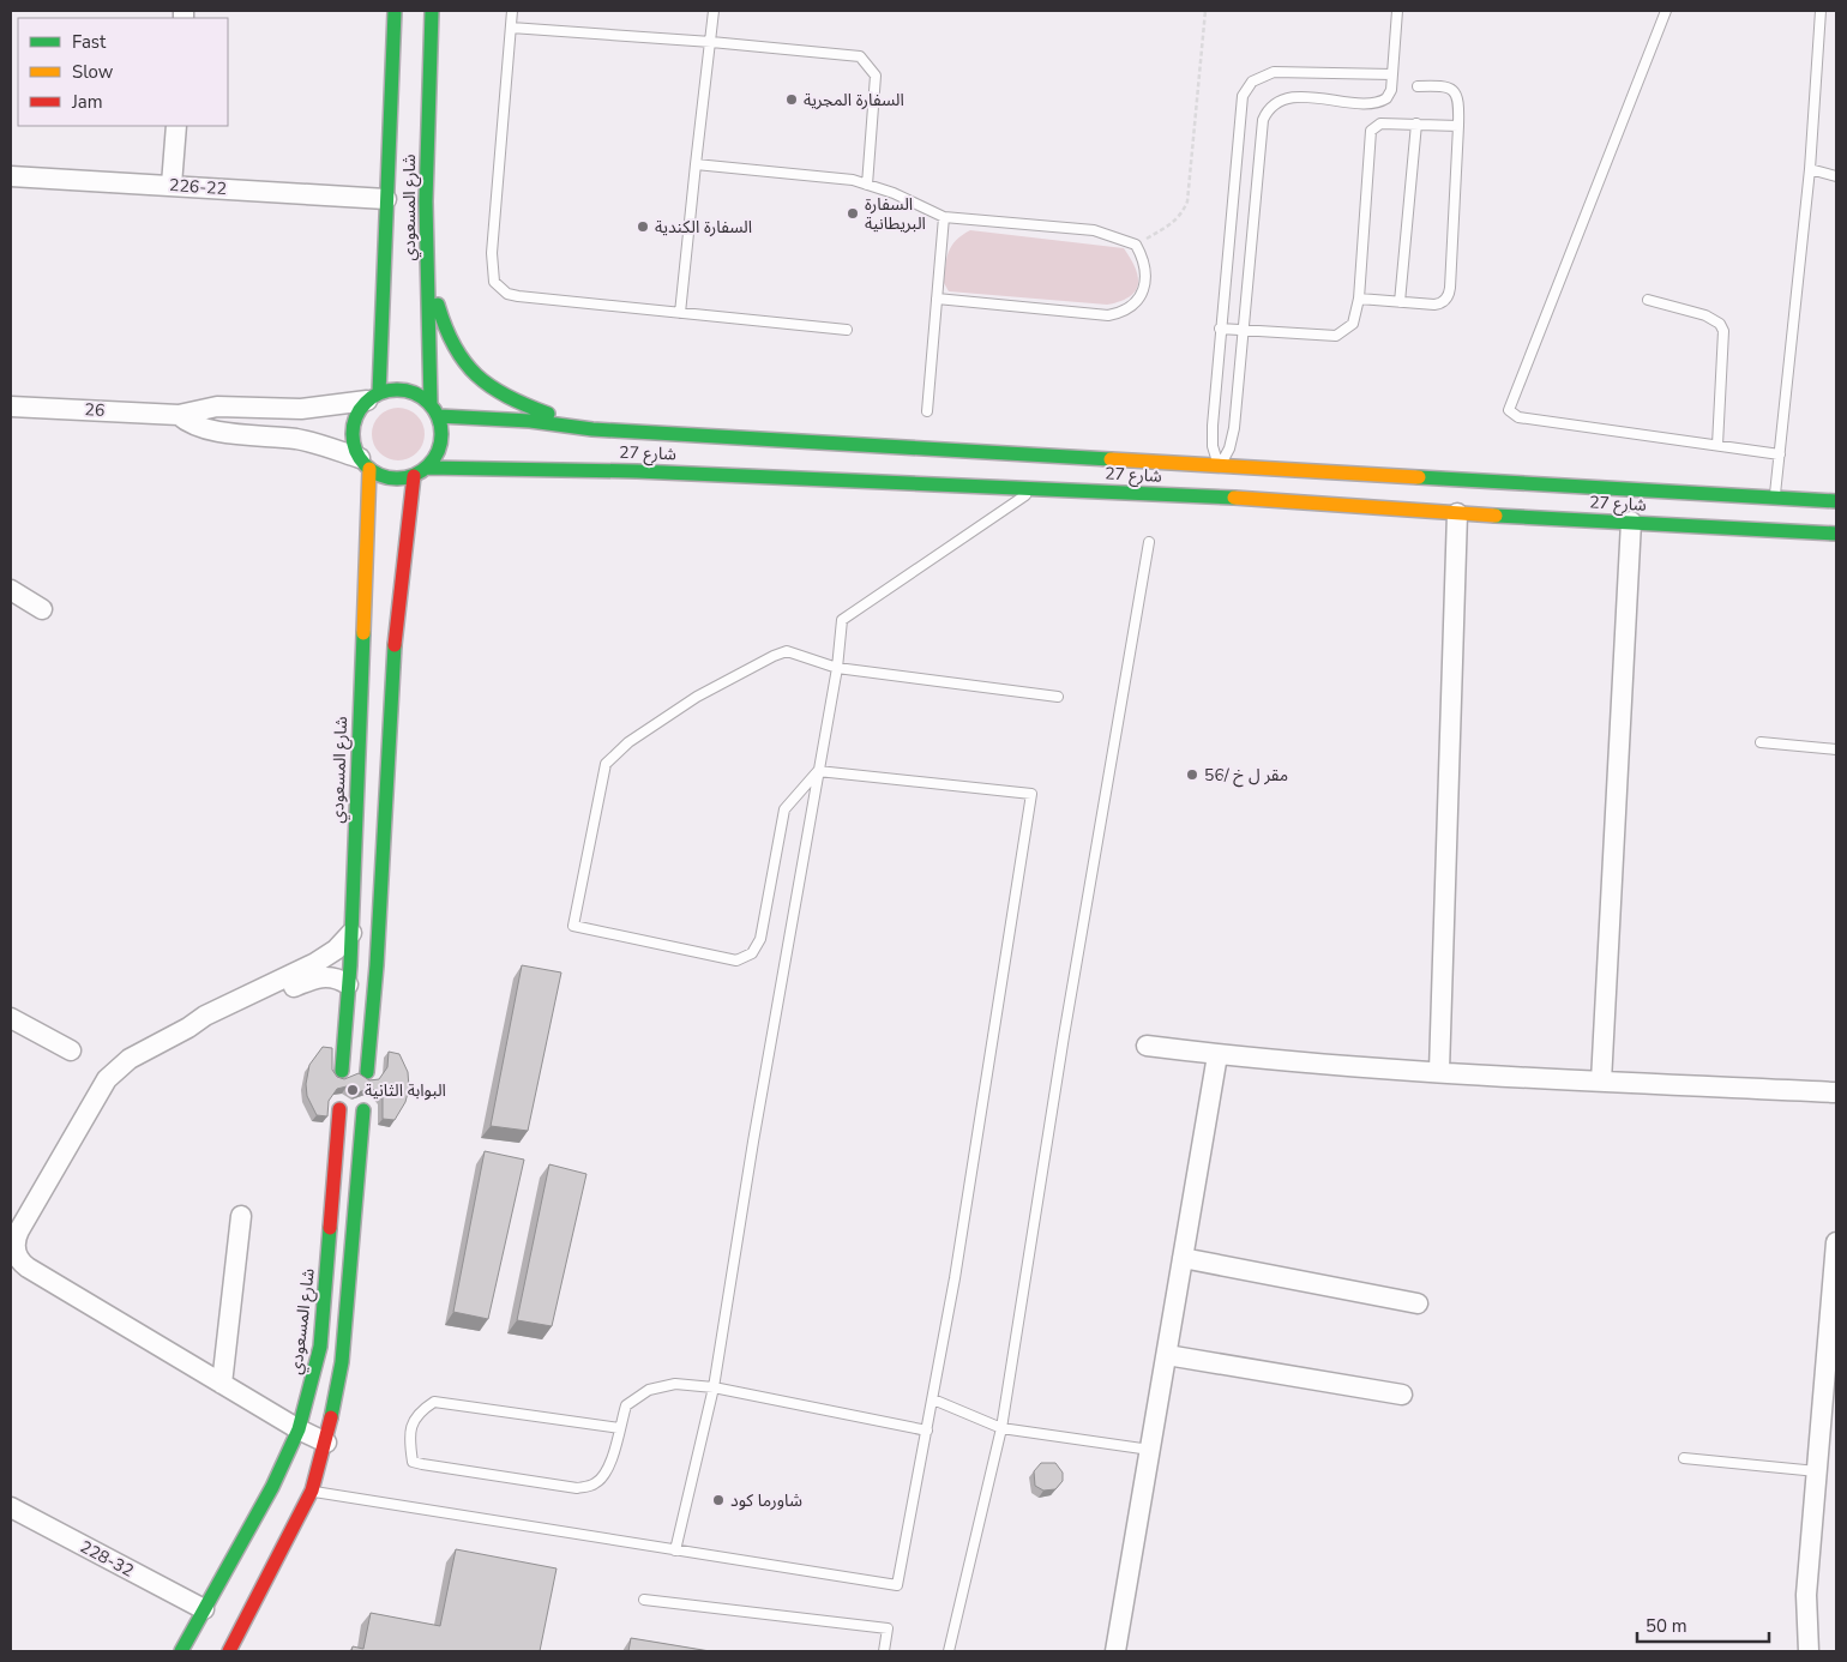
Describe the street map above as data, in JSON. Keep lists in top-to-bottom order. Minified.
{"streets":{"main road":["شارع المسعودي","شارع 27"],"street":["226-22","26","228-32"]},"crossings":[["226-22","شارع المسعودي"],["شارع المسعودي","شارع 27"],["شارع المسعودي","228-32"]],"places":["السفارة المجرية","السفارة البريطانية","السفارة الكندية","مقر ل خ /56","البوابة الثانية","شاورما كود"],"legend":["Fast","Slow","Jam"],"scale_bar":"50 m"}
